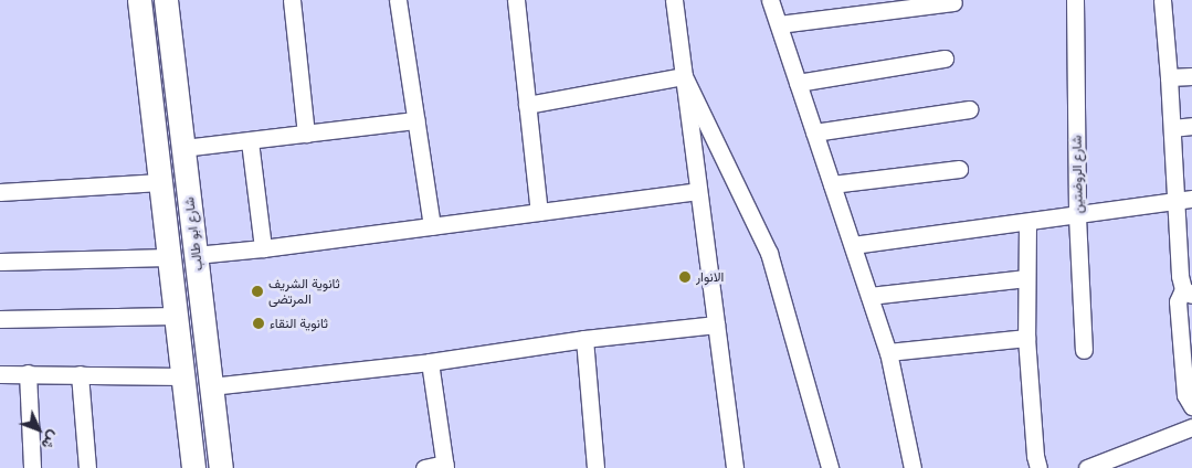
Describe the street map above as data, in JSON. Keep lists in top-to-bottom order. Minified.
{"streets":{"street":["شارع الروضتين","شارع ابو طالب"]},"places":["الانوار","ثانوية الشريف المرتضى","ثانوية النقاء"],"north":"bottom right"}
